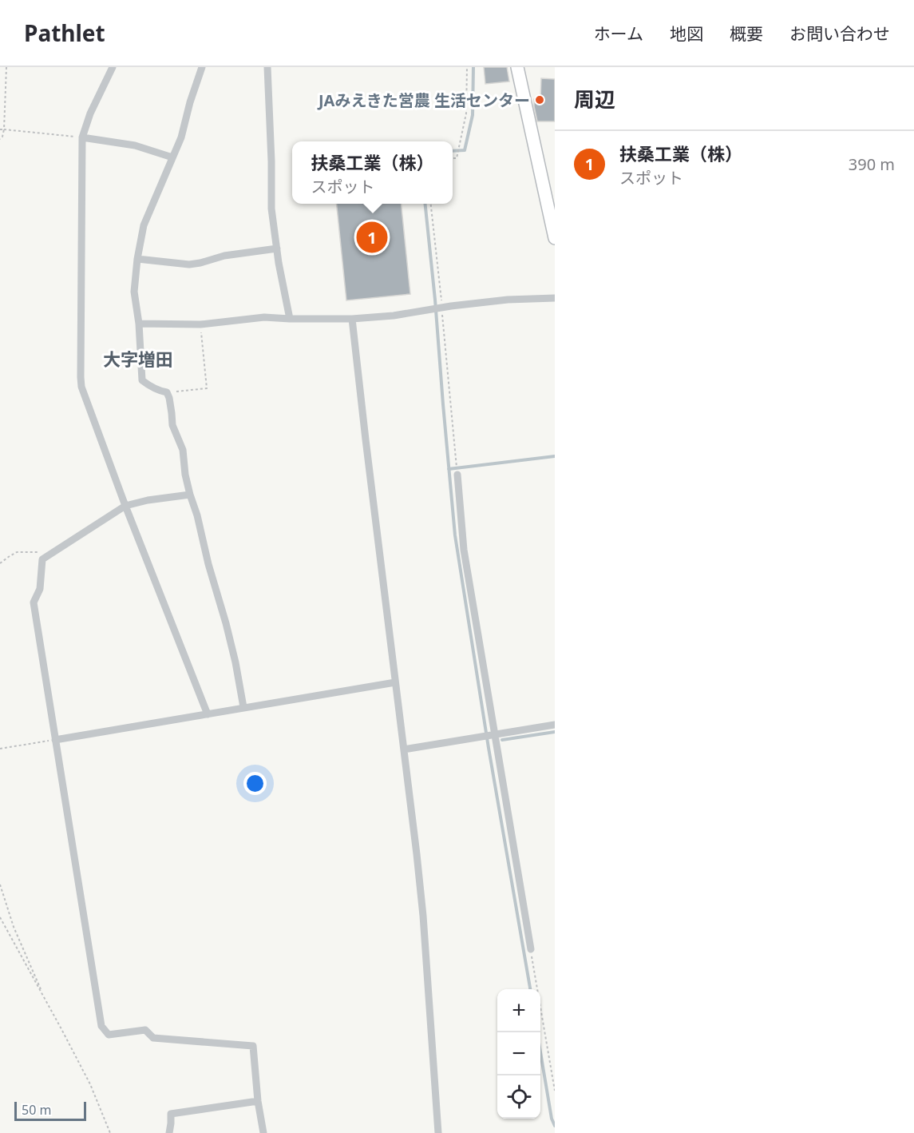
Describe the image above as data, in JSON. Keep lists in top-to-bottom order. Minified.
{"districts":["大字増田"],"places":["JAみえきた営農 生活センター"],"scale_bar":"50 m","page":{"header":"Pathlet","nav":["ホーム","地図","概要","お問い合わせ"],"heading":"周辺","list":[{"mark":"1","name":"扶桑工業（株）","note":"スポット","value":"390 m"}],"popup":["扶桑工業（株）","スポット"],"pins":"1","map_buttons":["+","−"],"scale":"50 m"}}
